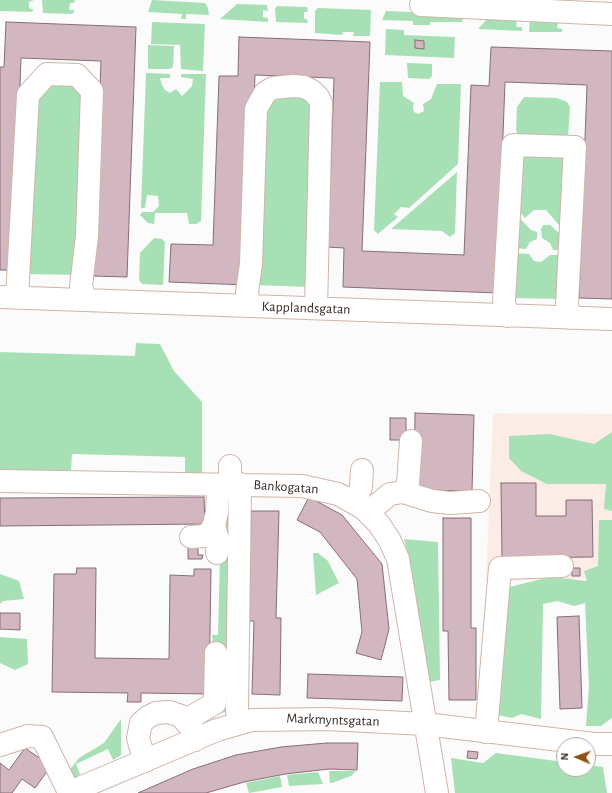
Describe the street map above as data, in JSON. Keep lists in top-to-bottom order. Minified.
{"streets":{"street":["Kapplandsgatan","Bankogatan","Markmyntsgatan"]},"crossings":[["Bankogatan","Markmyntsgatan"]],"north":"left"}
